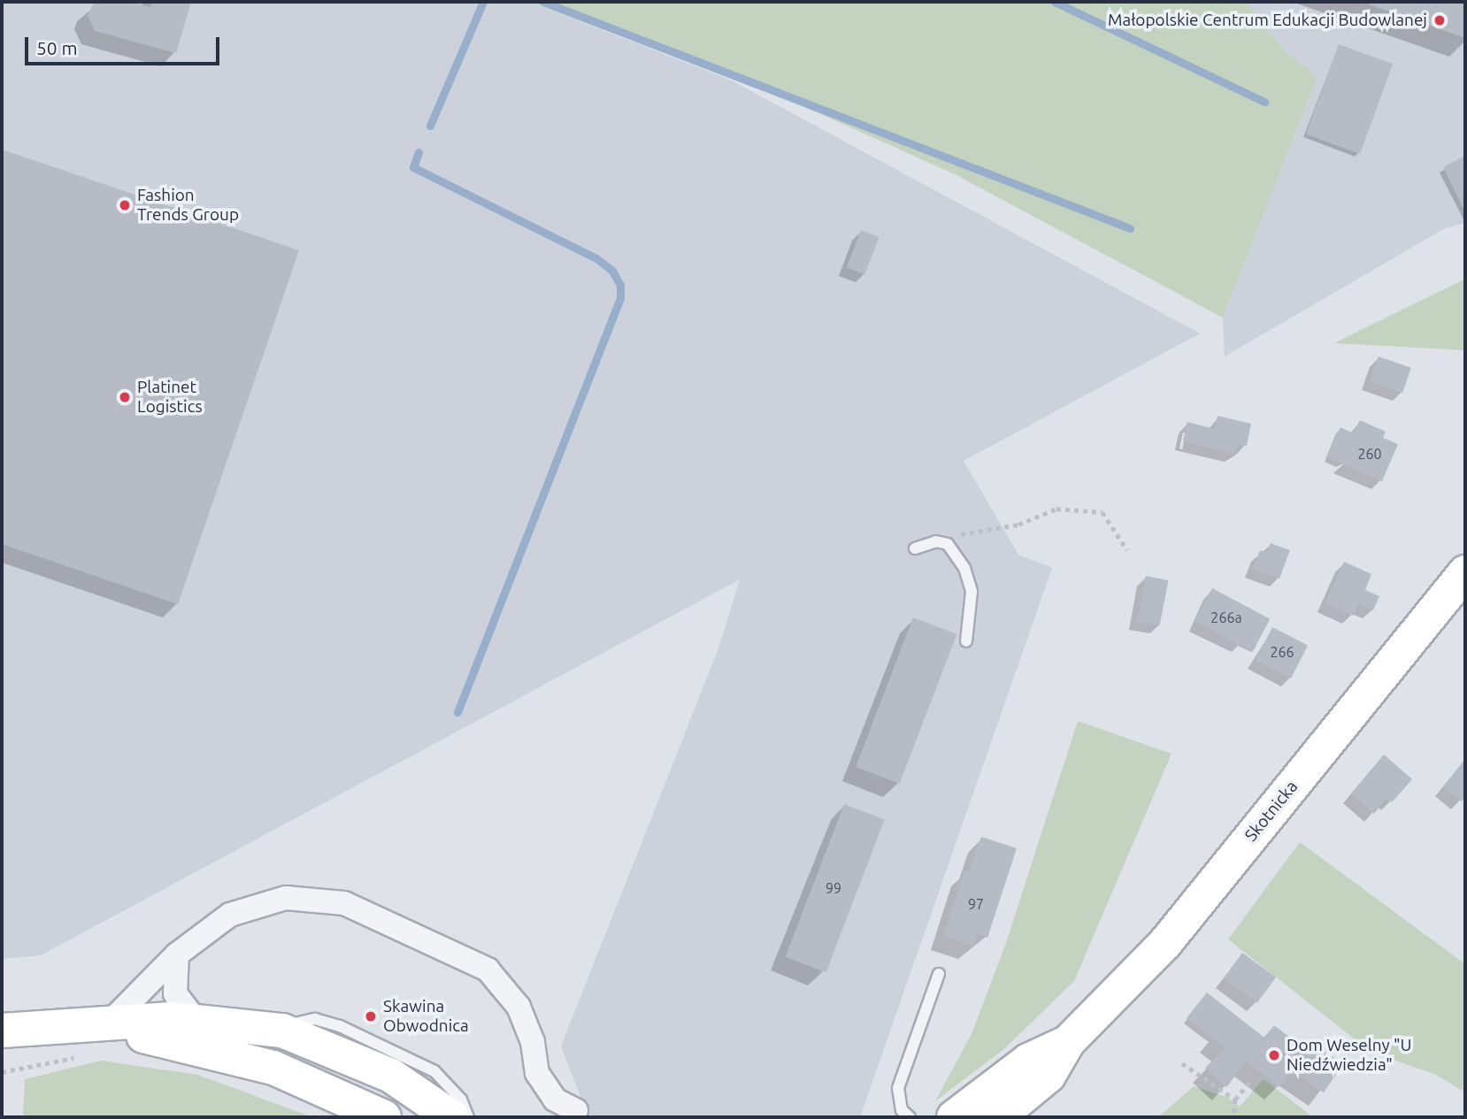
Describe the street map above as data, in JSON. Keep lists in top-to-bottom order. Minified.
{"streets":{"main road":["Skotnicka"]},"places":["Małopolskie Centrum Edukacji Budowlanej","Fashion Trends Group","Platinet Logistics","Skawina Obwodnica","Dom Weselny \"U Niedźwiedzia\""],"house_numbers":["260","266a","266","99","97"],"scale_bar":"50 m"}
